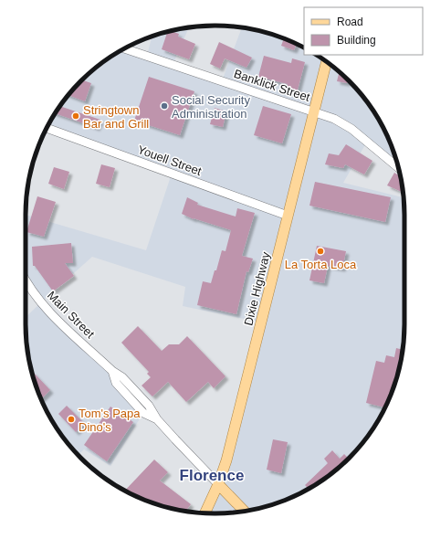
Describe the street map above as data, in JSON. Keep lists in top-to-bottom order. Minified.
{"streets":{"main road":["Dixie Highway"],"street":["Banklick Street","Youell Street","Main Street"]},"crossings":[["Banklick Street","Dixie Highway"],["Youell Street","Dixie Highway"],["Dixie Highway","Main Street"]],"districts":["Florence"],"places":["Social Security Administration","Stringtown Bar and Grill","La Torta Loca","Tom's Papa Dino's"],"legend":["Road","Building"]}
